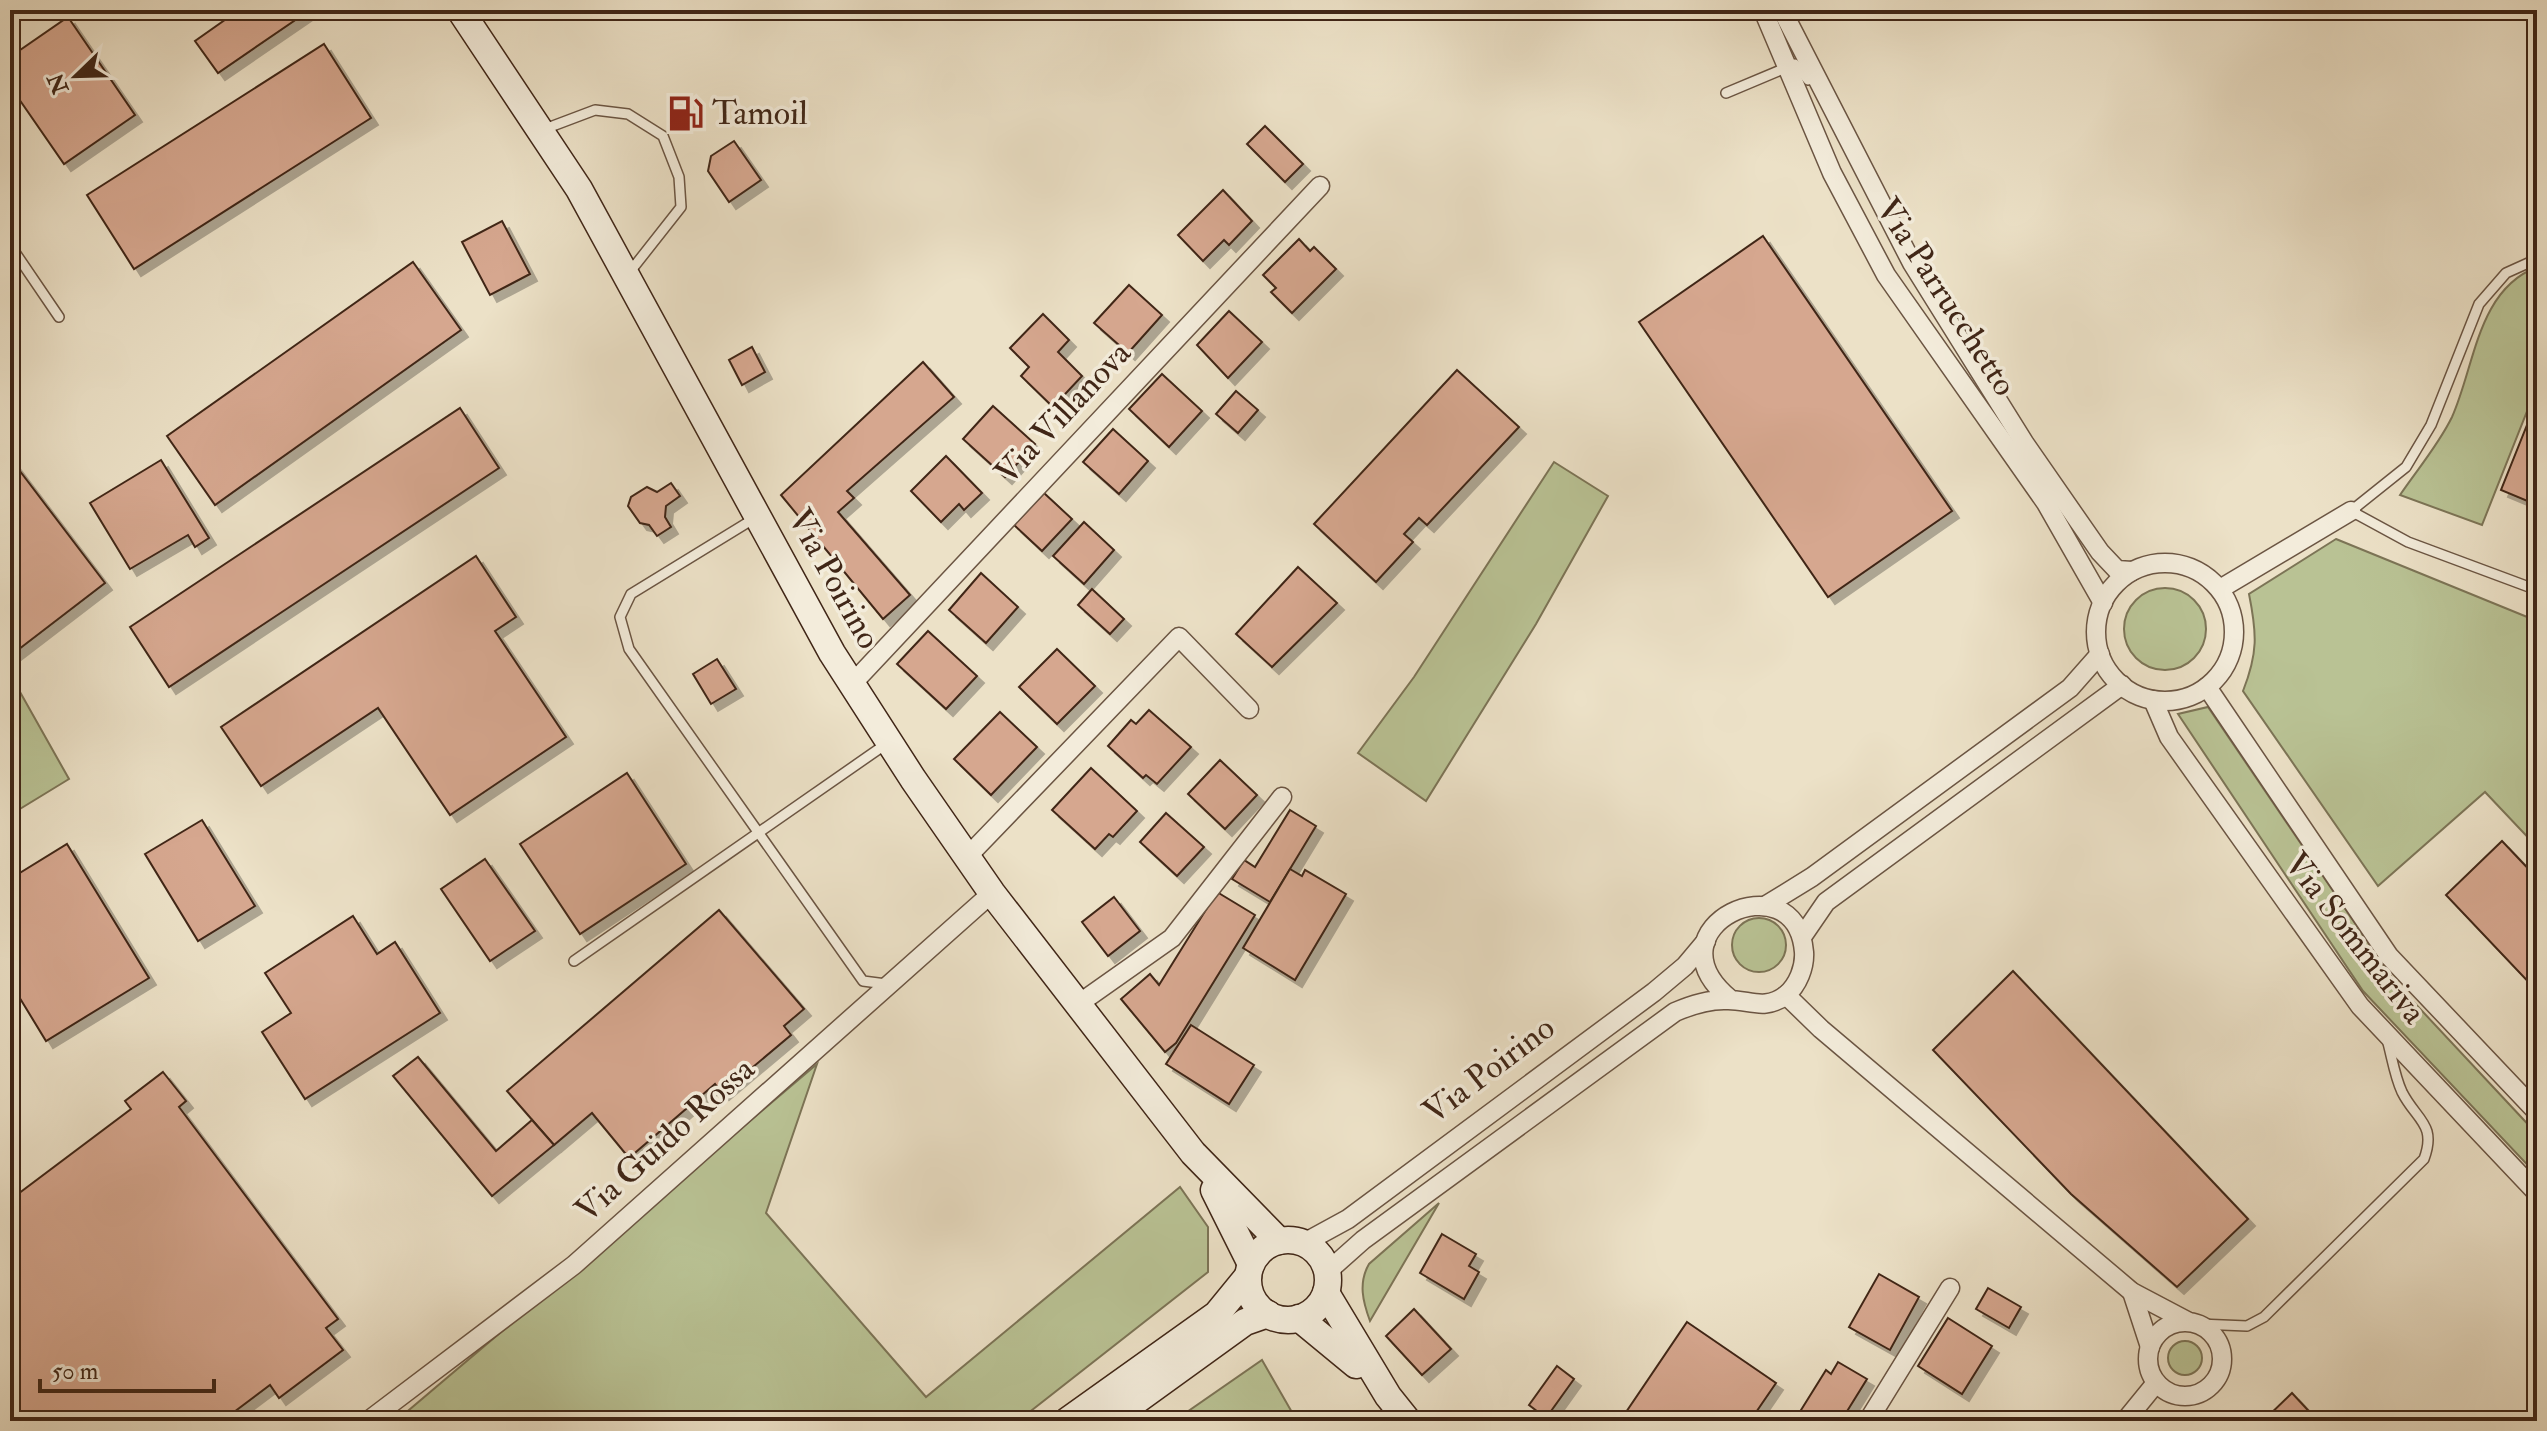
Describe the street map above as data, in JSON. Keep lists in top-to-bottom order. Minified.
{"streets":{"main road":["Via Poirino"],"street":["Via Parrucchetto","Via Villanova","Via Sommariva","Via Guido Rossa"]},"crossings":[["Via Parrucchetto","Via Sommariva"],["Via Villanova","Via Poirino"],["Via Poirino","Via Guido Rossa"]],"places":{"fuel station":["Tamoil"]},"scale_bar":"50 m","north":"bottom left"}
